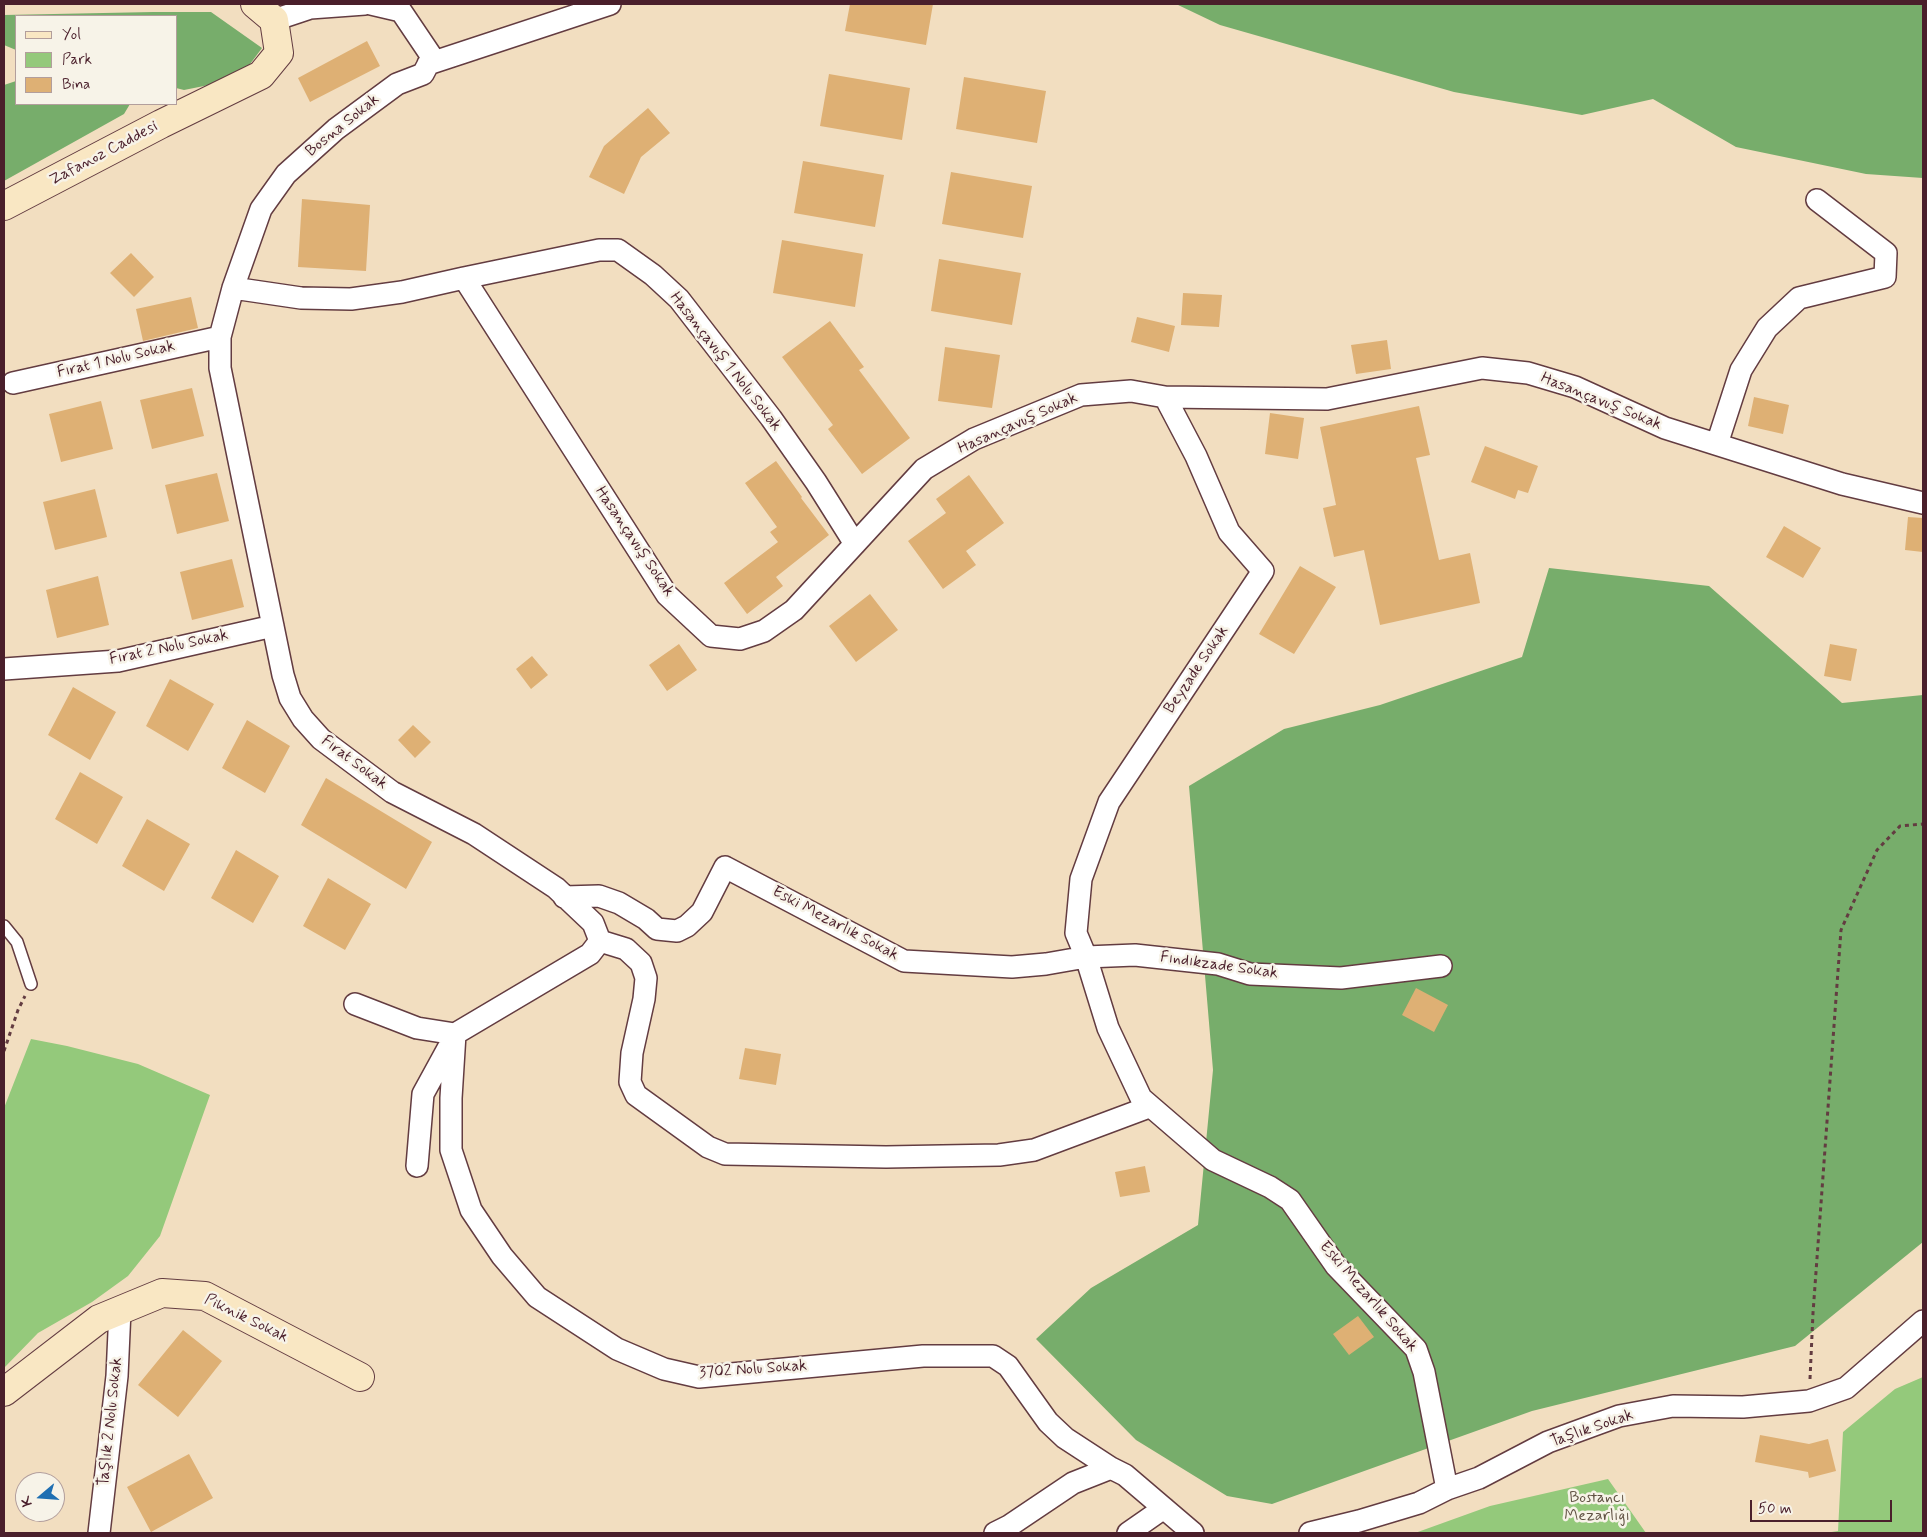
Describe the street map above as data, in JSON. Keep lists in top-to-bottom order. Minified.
{"streets":{"street":["Bosna Sokak","Zafanoz Caddesi","Fırat 1 Nolu Sokak","Hasançavuş 1 Nolu Sokak","Hasançavuş Sokak","Fırat 2 Nolu Sokak","Beyzade Sokak","Fırat Sokak","Eski Mezarlık Sokak","Fındıkzade Sokak","Piknik Sokak","3702 Nolu Sokak","Taşlık 2 Nolu Sokak","Taşlık Sokak"]},"crossings":[["Bosna Sokak","Fırat Sokak"],["Fırat 1 Nolu Sokak","Fırat Sokak"],["Hasançavuş 1 Nolu Sokak","Hasançavuş Sokak"],["Hasançavuş Sokak","Beyzade Sokak"],["Fırat 2 Nolu Sokak","Fırat Sokak"],["Beyzade Sokak","Eski Mezarlık Sokak"],["Beyzade Sokak","Fındıkzade Sokak"],["Fırat Sokak","Eski Mezarlık Sokak"],["Eski Mezarlık Sokak","Fındıkzade Sokak"],["Eski Mezarlık Sokak","Taşlık Sokak"],["Piknik Sokak","Taşlık 2 Nolu Sokak"]],"parks":["Bostancı Mezarlığı"],"legend":["Yol","Park","Bina"],"scale_bar":"50 m","north":"left"}
